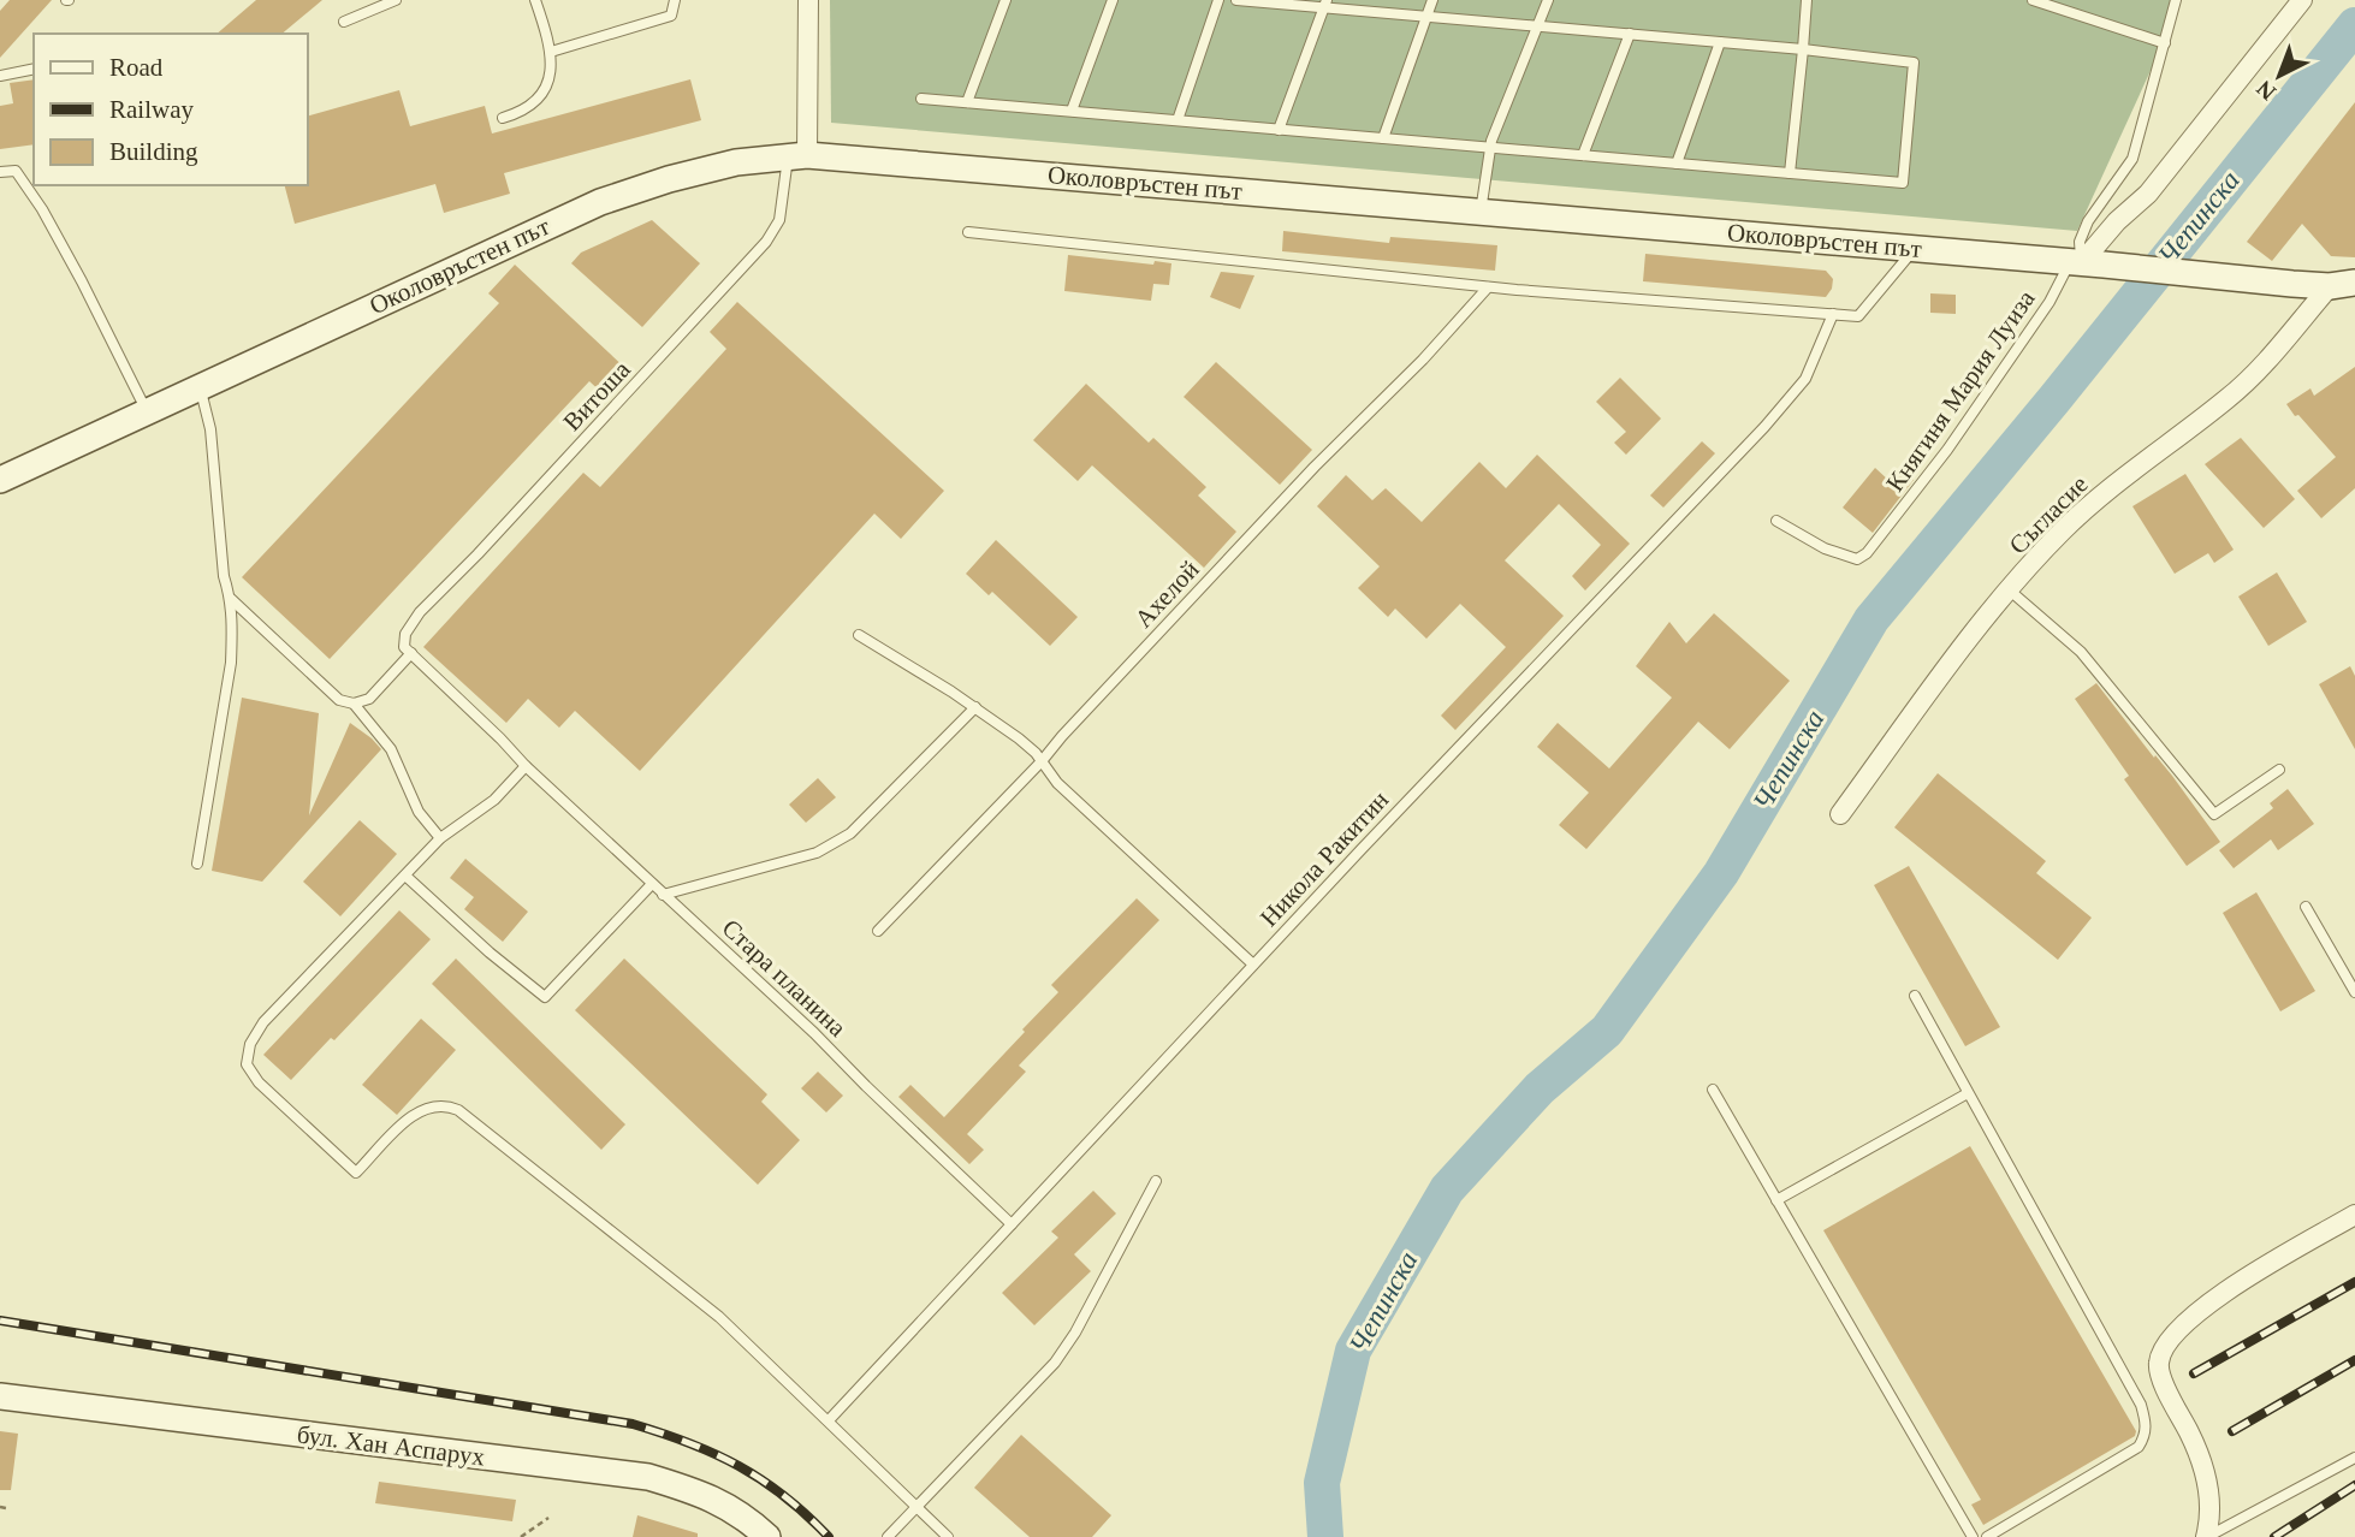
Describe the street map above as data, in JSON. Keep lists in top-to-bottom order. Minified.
{"streets":{"street":["Околовръстен път","Съгласие","бул. Хан Аспарух"],"lane":["Княгиня Мария Луиза","Витоша","Ахелой","Никола Ракитин","Стара планина"]},"crossings":[["Околовръстен път","Княгиня Мария Луиза"],["Околовръстен път","Витоша"],["Околовръстен път","Съгласие"],["Витоша","Стара планина"],["Никола Ракитин","Стара планина"]],"water":["Чепинска"],"legend":["Road","Railway","Building"],"north":"bottom left"}
